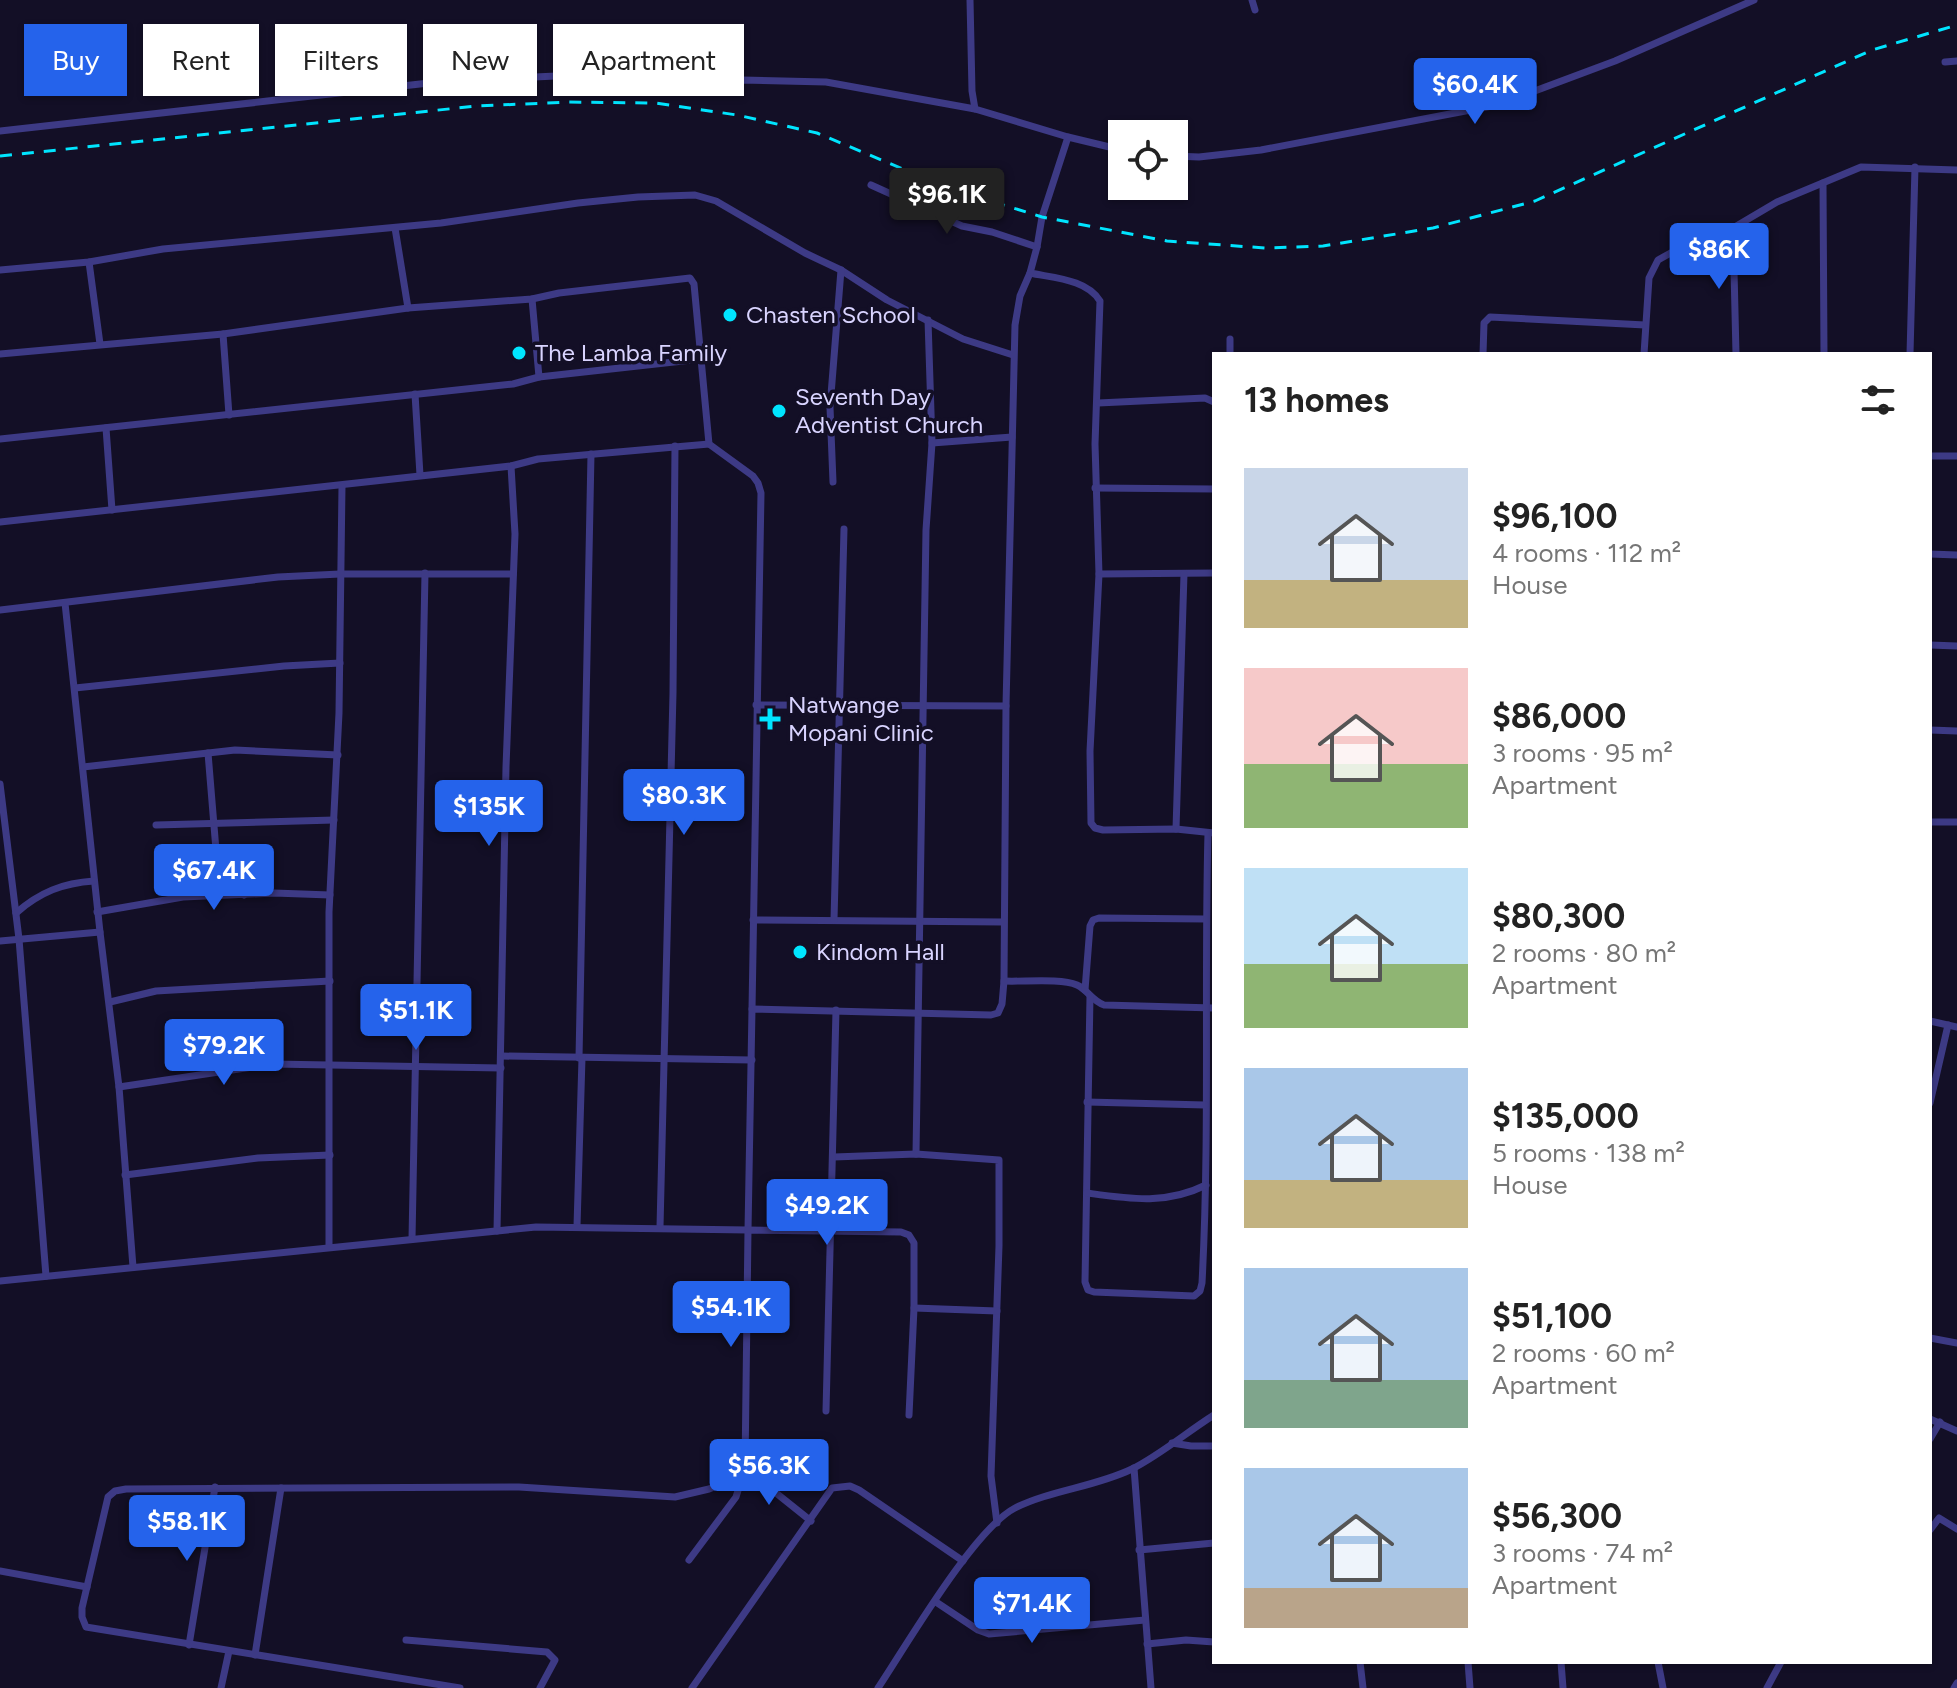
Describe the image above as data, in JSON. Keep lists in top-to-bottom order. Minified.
{"places":{"other":["Chasten School","The Lamba Family","Seventh Day Adventist Church","Kindom Hall"],"health":["Natwange Mopani Clinic"]},"page":{"chip":["Buy","Rent","Filters","New","Apartment"],"price":["$60.4K","$96.1K","$86K","$80.3K","$135K","$67.4K","$51.1K","$79.2K","$49.2K","$54.1K","$56.3K","$58.1K","$71.4K"],"heading":"13 homes","list":[{"name":"$96,100","note":"4 rooms · 112 m² · House"},{"name":"$86,000","note":"3 rooms · 95 m² · Apartment"},{"name":"$80,300","note":"2 rooms · 80 m² · Apartment"},{"name":"$135,000","note":"5 rooms · 138 m² · House"},{"name":"$51,100","note":"2 rooms · 60 m² · Apartment"},{"name":"$56,300","note":"3 rooms · 74 m² · Apartment"}]}}
